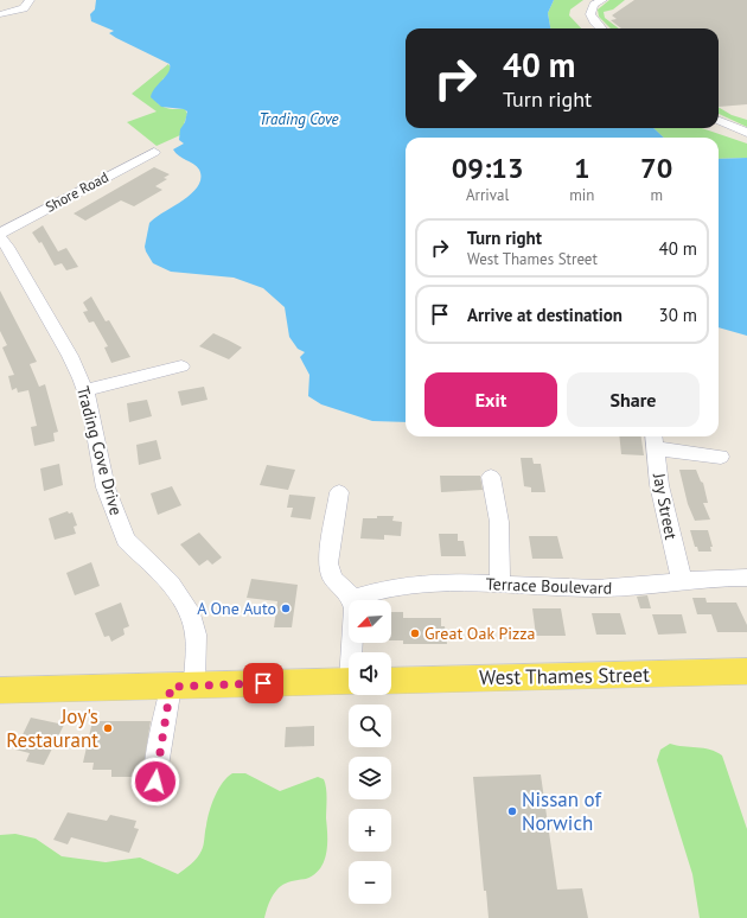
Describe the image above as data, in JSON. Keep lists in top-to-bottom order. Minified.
{"streets":{"main road":["West Thames Street"],"street":["Shore Road","Trading Cove Drive","Jay Street","Terrace Boulevard"]},"crossings":[["Jay Street","Terrace Boulevard"]],"water":["Trading Cove"],"places":["A One Auto","Great Oak Pizza","Joy's Restaurant","Nissan of Norwich"],"north":"bottom left","page":{"turn":["40 m","Turn right"],"eta":["09:13","Arrival","1","min","70","m"],"list":[{"name":"Turn right","note":"West Thames Street","value":"40 m"},{"name":"Arrive at destination","value":"30 m"}],"buttons":["Exit","Share"],"map_buttons":["+","−"]}}
